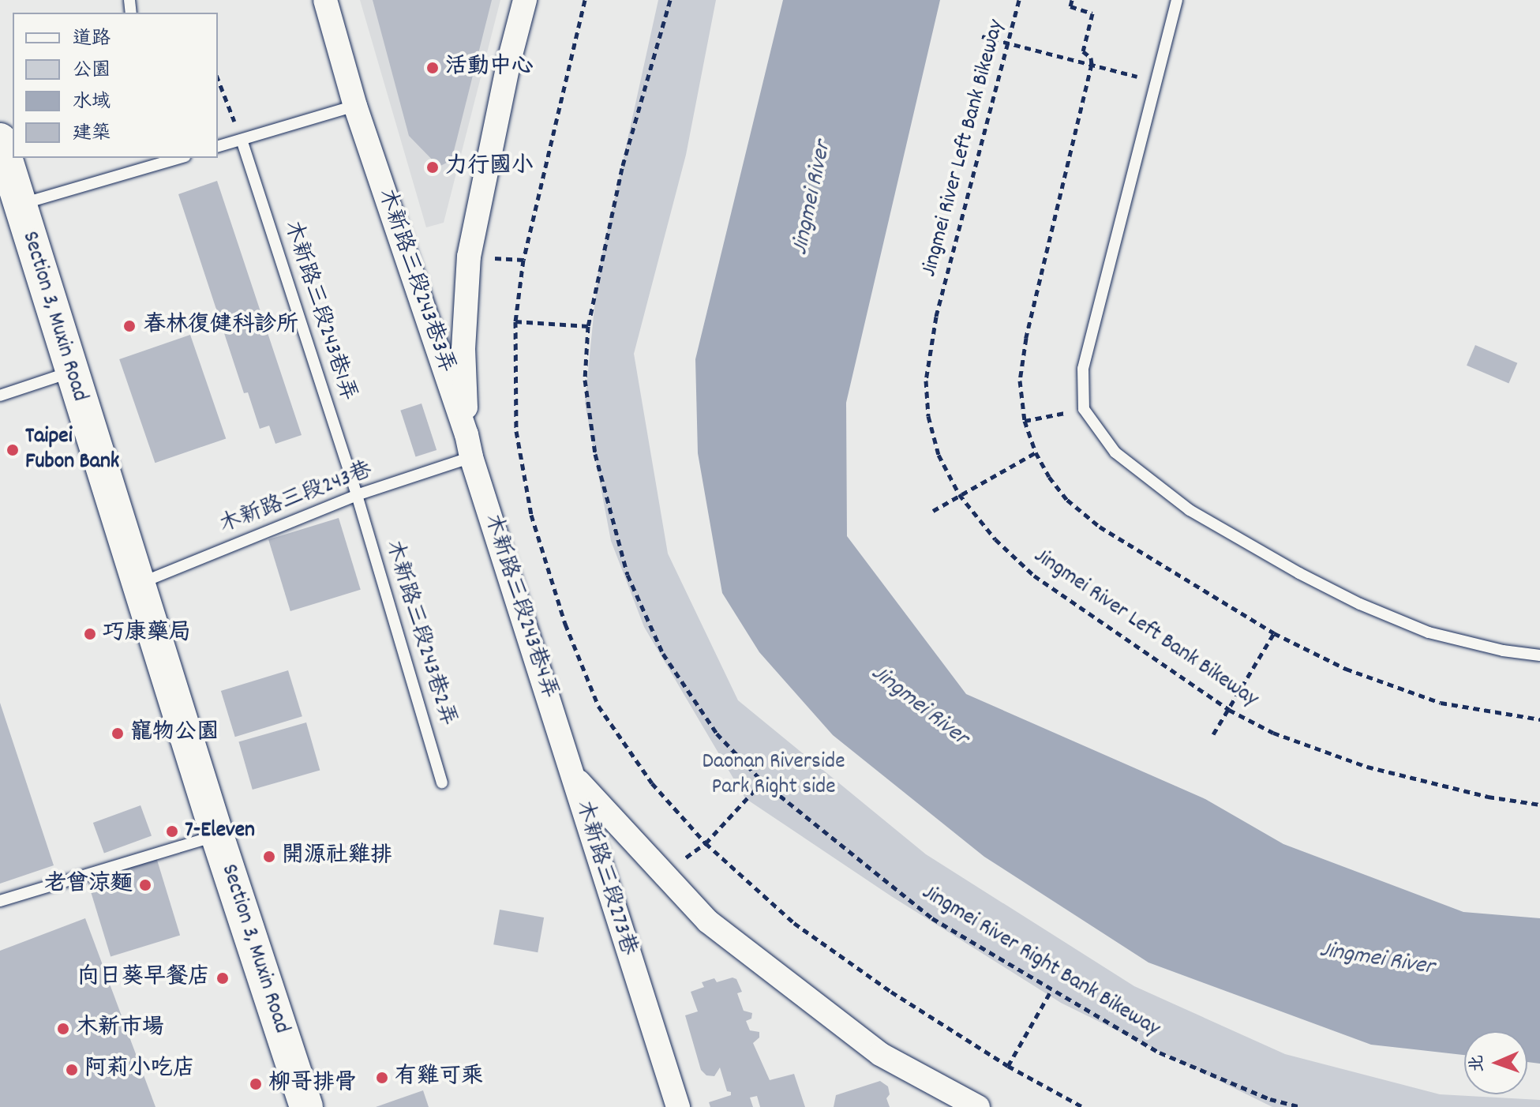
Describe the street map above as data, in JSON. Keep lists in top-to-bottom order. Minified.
{"streets":{"main road":["Section 3, Muxin Road"],"street":["木新路三段243巷3弄","木新路三段243巷4弄","木新路三段273巷"],"lane":["木新路三段243巷1弄","木新路三段243巷","木新路三段243巷2弄"],"path":["Jingmei River Left Bank Bikeway","Jingmei River Right Bank Bikeway"]},"crossings":[["木新路三段243巷3弄","木新路三段243巷"],["木新路三段243巷3弄","木新路三段243巷4弄"],["木新路三段243巷1弄","木新路三段243巷"],["木新路三段243巷1弄","木新路三段243巷2弄"],["Section 3, Muxin Road","木新路三段243巷"],["木新路三段243巷","木新路三段243巷4弄"],["木新路三段243巷","木新路三段243巷2弄"],["木新路三段243巷4弄","木新路三段273巷"]],"water":["Jingmei River"],"parks":["Daonan Riverside Park Right side"],"places":["活動中心","力行國小","春林復健科診所","Taipei Fubon Bank","巧康藥局","寵物公園","7-Eleven","開源社雞排","老曾涼麵","向日葵早餐店","木新市場","阿莉小吃店","有雞可乘","柳哥排骨"],"legend":["道路","公園","水域","建築"],"north":"left"}
